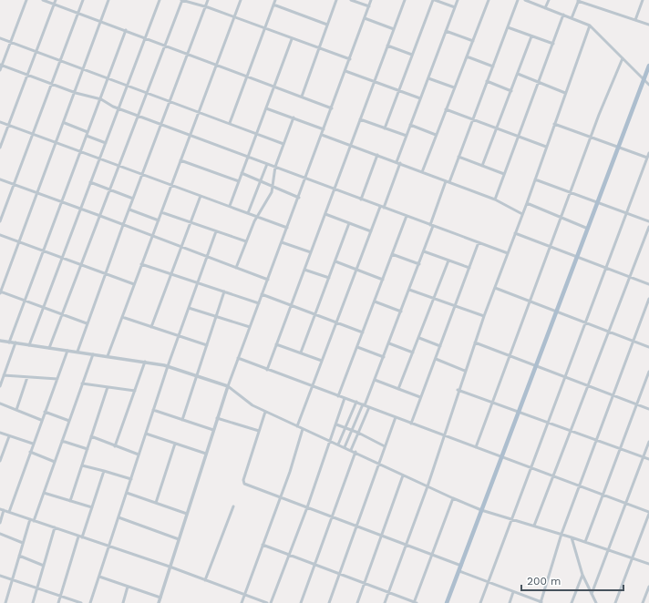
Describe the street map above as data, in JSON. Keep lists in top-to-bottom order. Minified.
{"scale_bar":"200 m"}
